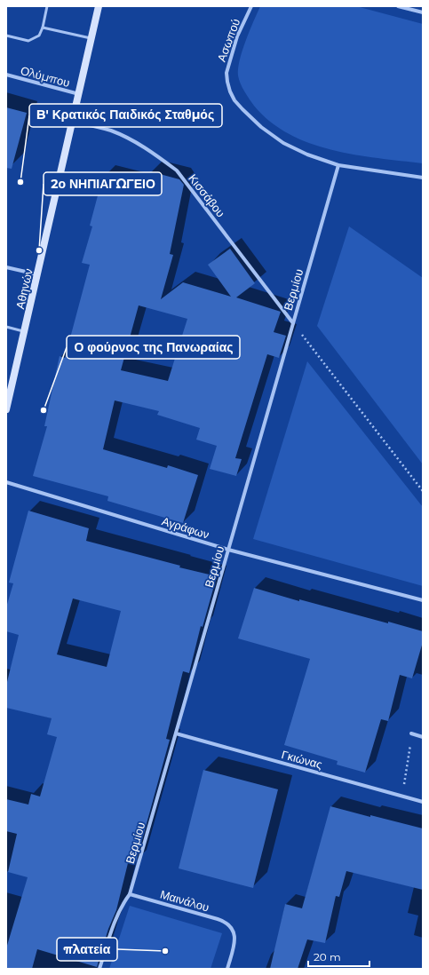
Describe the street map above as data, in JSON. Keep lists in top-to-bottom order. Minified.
{"streets":{"main road":["Αθηνών"],"street":["Ασωπού","Ολύμπου","Κισσάβου","Βερμίου","Αγράφων","Γκιώνας","Μαινάλου"]},"crossings":[["Ασωπού","Βερμίου"],["Ολύμπου","Αθηνών"],["Κισσάβου","Αθηνών"],["Κισσάβου","Βερμίου"],["Βερμίου","Αγράφων"],["Βερμίου","Γκιώνας"],["Βερμίου","Μαινάλου"]],"places":["B' Κρατικός Παιδικός Σταθμός","2ο ΝΗΠΙΑΓΩΓΕΙΟ","Ο φούρνος της Πανωραίας","πλατεία"],"scale_bar":"20 m"}
